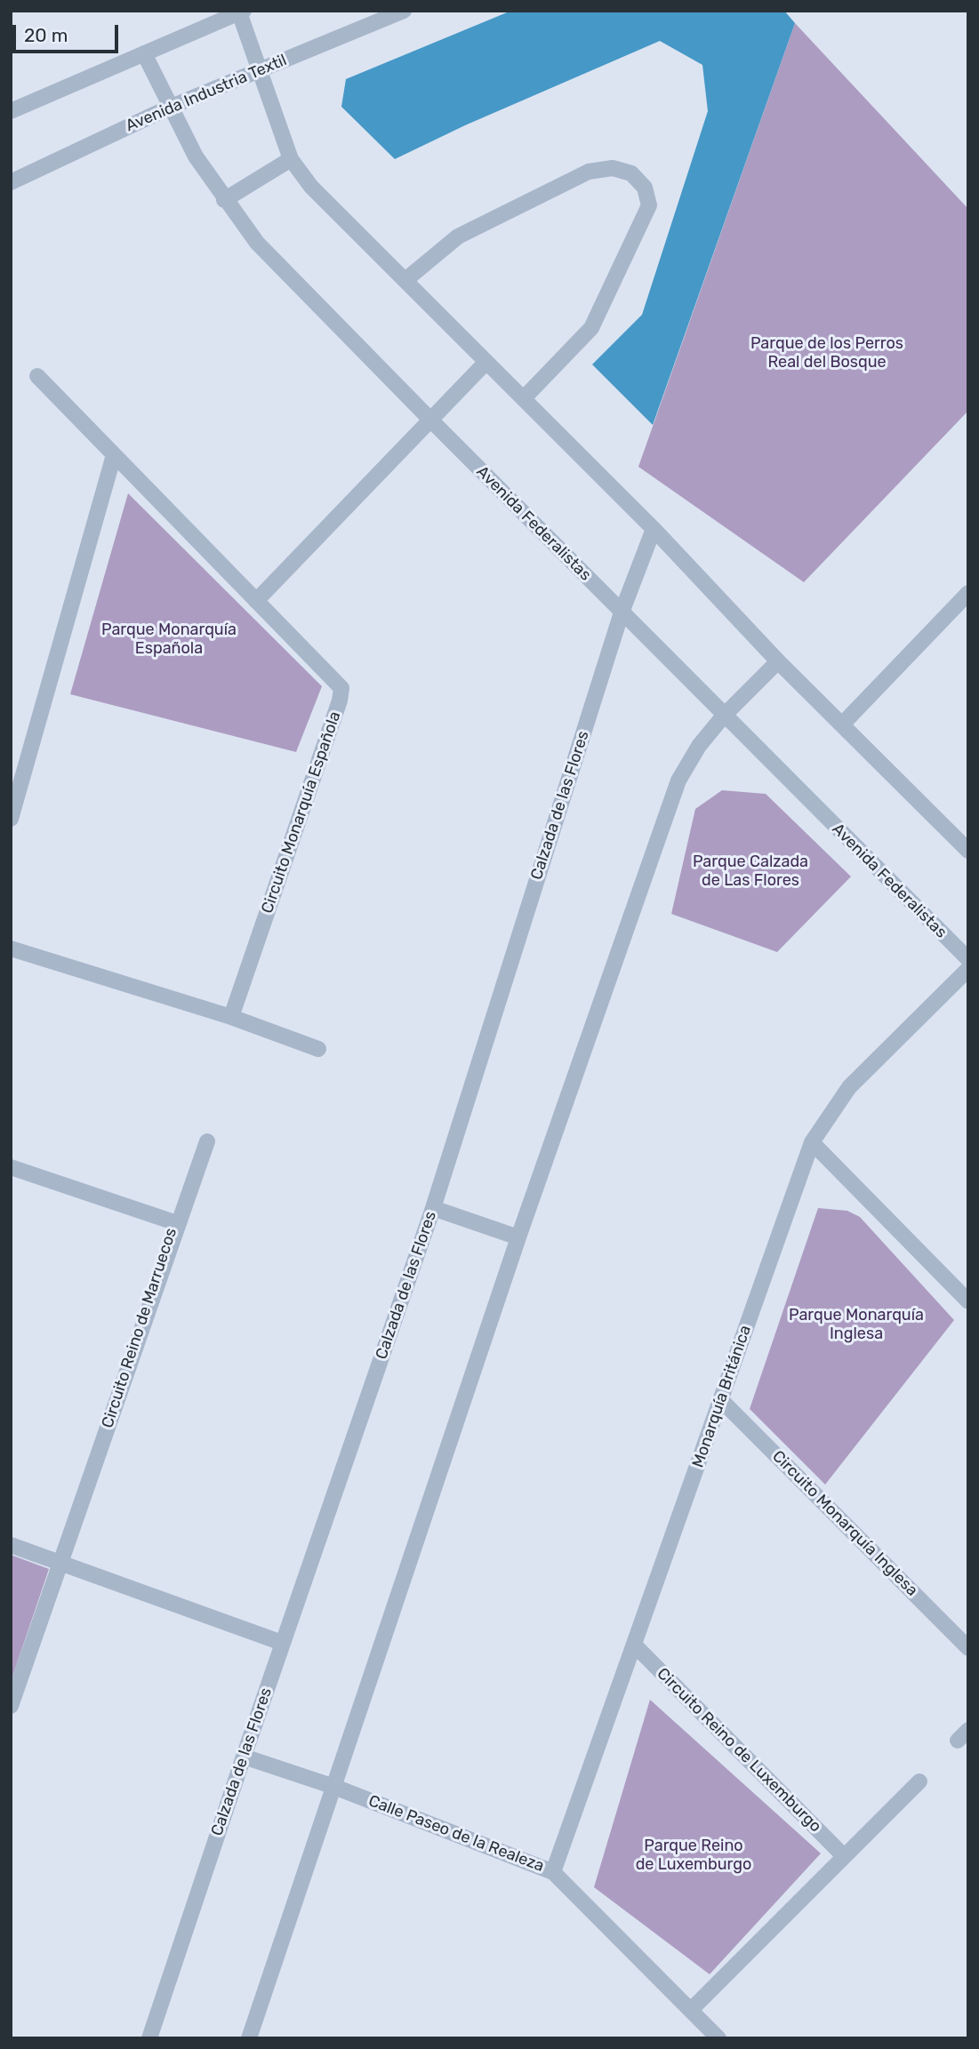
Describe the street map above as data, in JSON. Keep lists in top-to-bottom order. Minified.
{"streets":{"street":["Avenida Industria Textil","Avenida Federalistas","Calzada de las Flores","Circuito Monarquía Española","Circuito Reino de Marruecos","Monarquía Británica","Circuito Monarquía Inglesa","Circuito Reino de Luxemburgo","Calle Paseo de la Realeza"]},"crossings":[["Avenida Industria Textil","Avenida Federalistas"],["Avenida Federalistas","Calzada de las Flores"],["Calzada de las Flores","Calle Paseo de la Realeza"],["Monarquía Británica","Circuito Monarquía Inglesa"],["Monarquía Británica","Circuito Reino de Luxemburgo"],["Monarquía Británica","Calle Paseo de la Realeza"]],"parks":["Parque de los Perros Real del Bosque","Parque Monarquía Española","Parque Calzada de Las Flores","Parque Monarquía Inglesa","Parque Reino de Luxemburgo"],"scale_bar":"20 m"}
